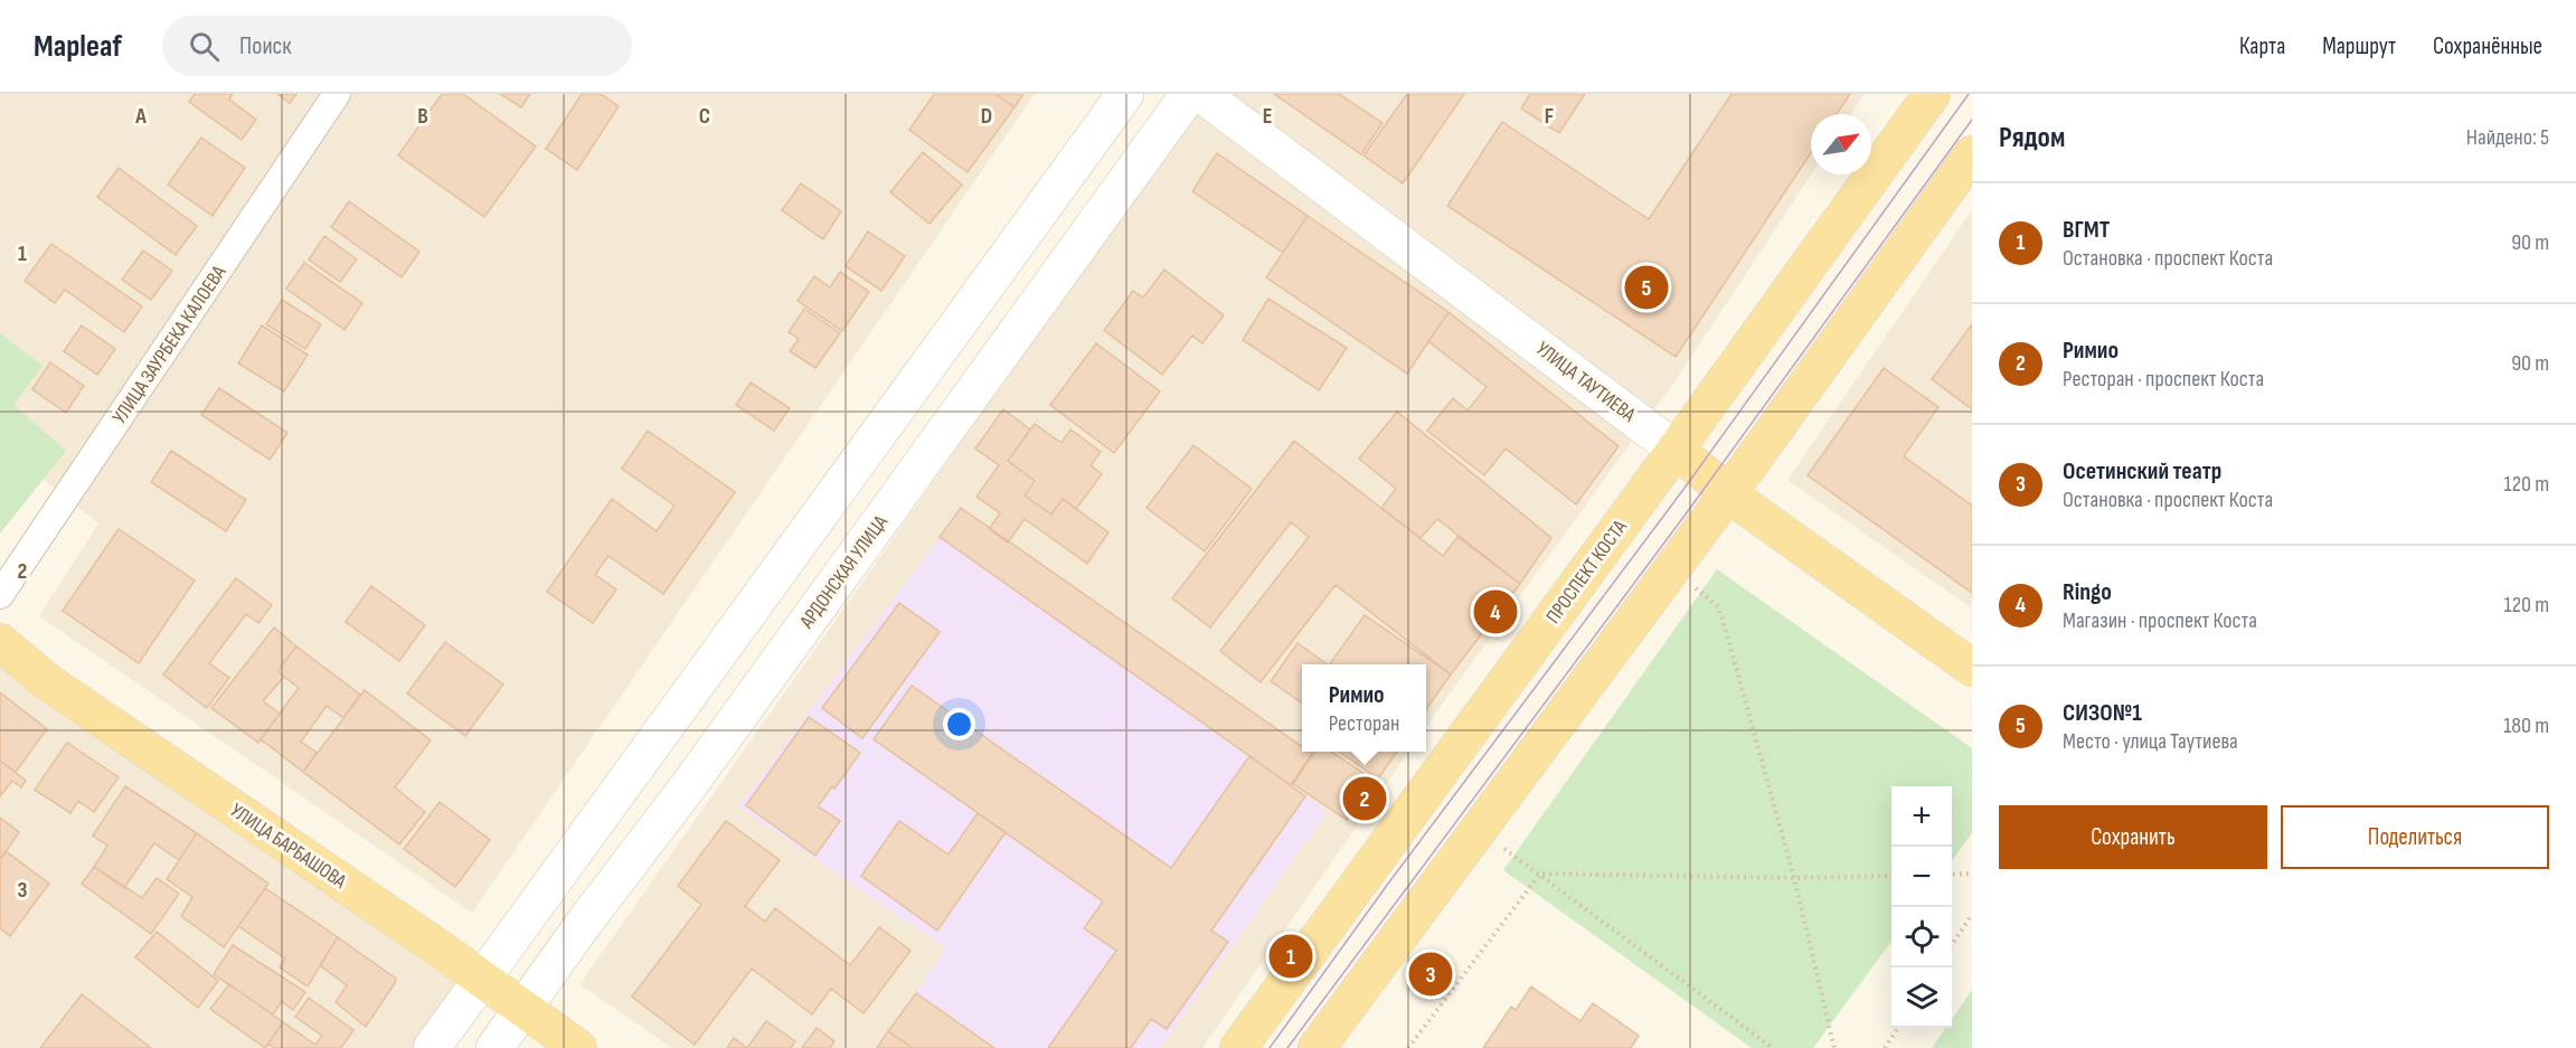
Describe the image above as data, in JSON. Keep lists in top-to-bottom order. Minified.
{"streets":{"main road":["УЛИЦА ТАУТИЕВА","АРДОНСКАЯ УЛИЦА","ПРОСПЕКТ КОСТА","УЛИЦА БАРБАШОВА"],"street":["УЛИЦА ЗАУРБЕКА КАЛОЕВА"]},"crossings":[["УЛИЦА ТАУТИЕВА","ПРОСПЕКТ КОСТА"],["АРДОНСКАЯ УЛИЦА","УЛИЦА БАРБАШОВА"]],"north":"top right","page":{"header":"Mapleaf","search":"Поиск","nav":["Карта","Маршрут","Сохранённые"],"heading":["Рядом","Найдено: 5"],"list":[{"mark":"1","name":"ВГМТ","note":"Остановка · проспект Коста","value":"90 m"},{"mark":"2","name":"Римио","note":"Ресторан · проспект Коста","value":"90 m"},{"mark":"3","name":"Осетинский театр","note":"Остановка · проспект Коста","value":"120 m"},{"mark":"4","name":"Ringo","note":"Магазин · проспект Коста","value":"120 m"},{"mark":"5","name":"СИЗО№1","note":"Место · улица Таутиева","value":"180 m"}],"pins":["5","4","2","1","3"],"popup":["Римио","Ресторан"],"buttons":["Сохранить","Поделиться"],"map_buttons":["+","−"]},"grid":{"columns":["A","B","C","D","E","F"],"rows":["1","2","3"]}}
